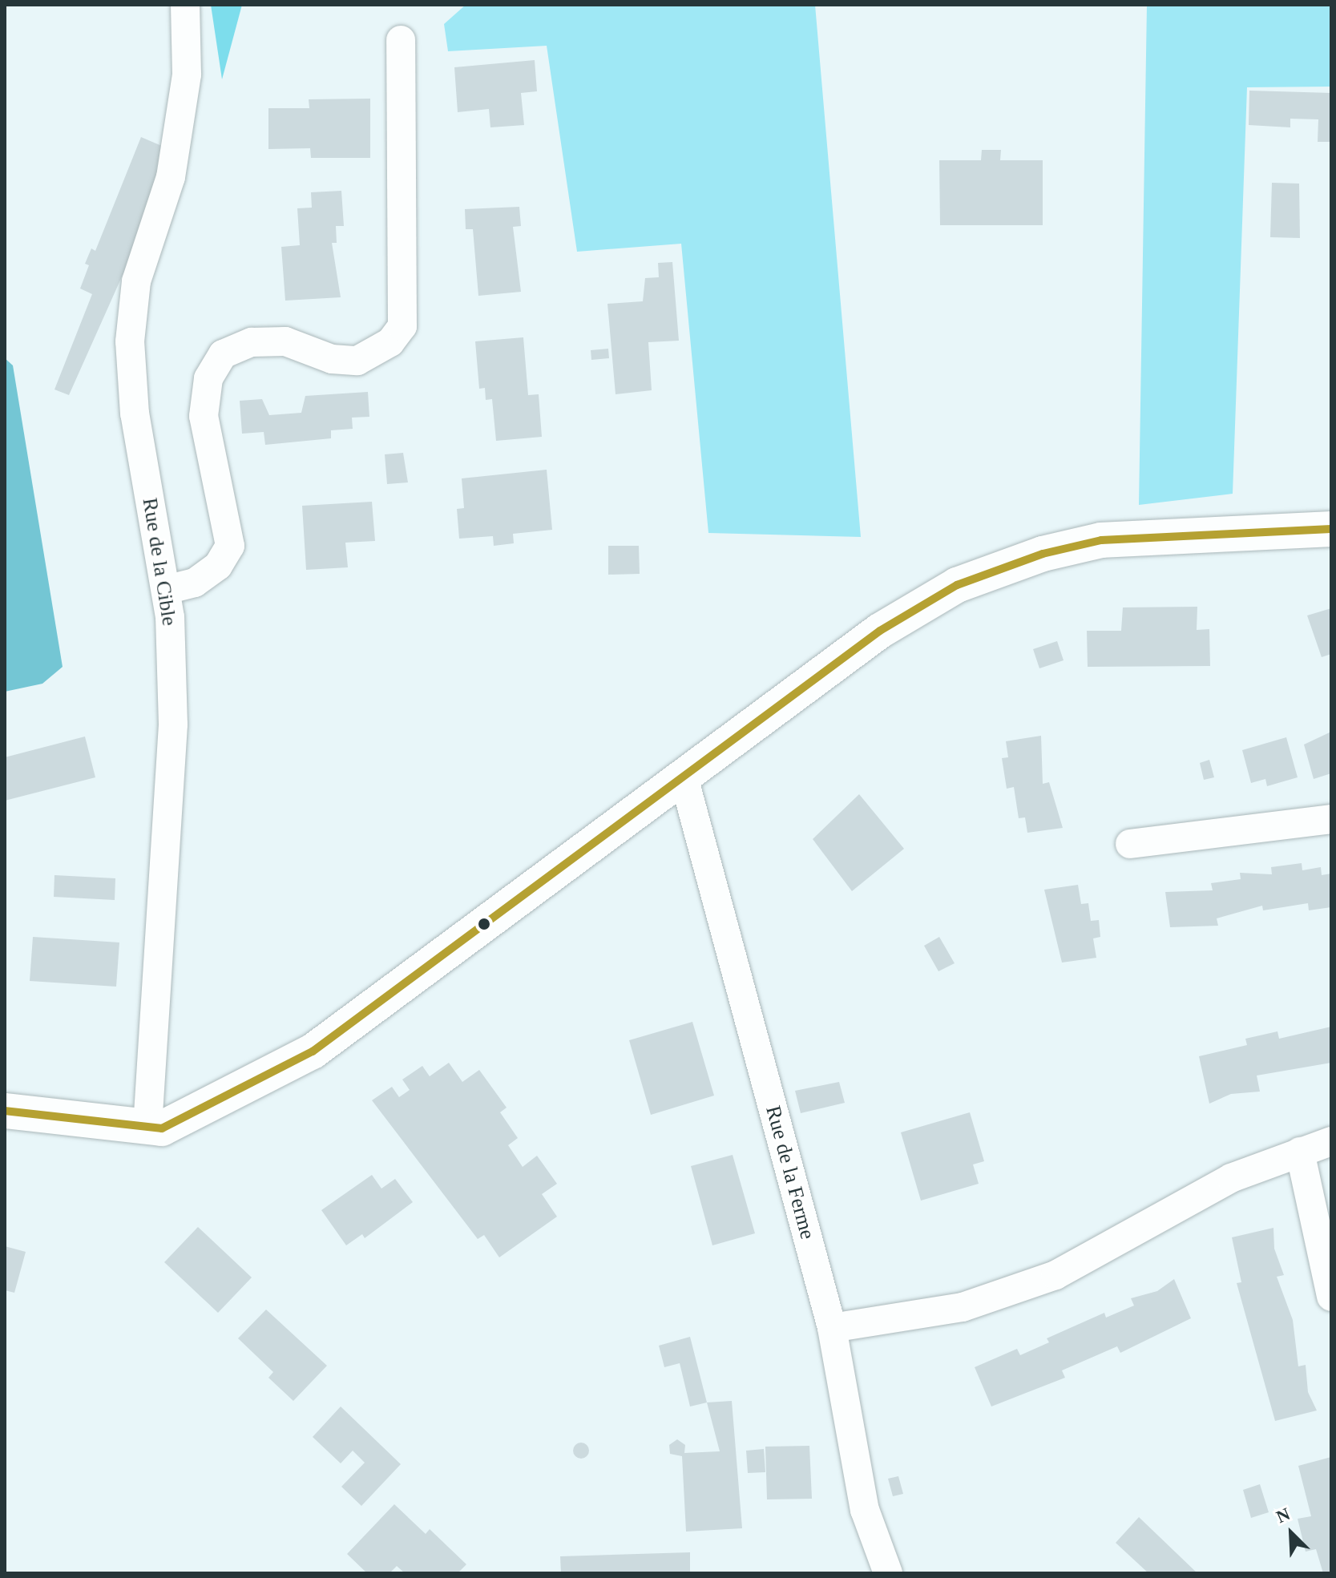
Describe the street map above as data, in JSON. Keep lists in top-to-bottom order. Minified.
{"streets":{"street":["Rue de la Cible","Rue de la Ferme"]},"north":"top left"}
